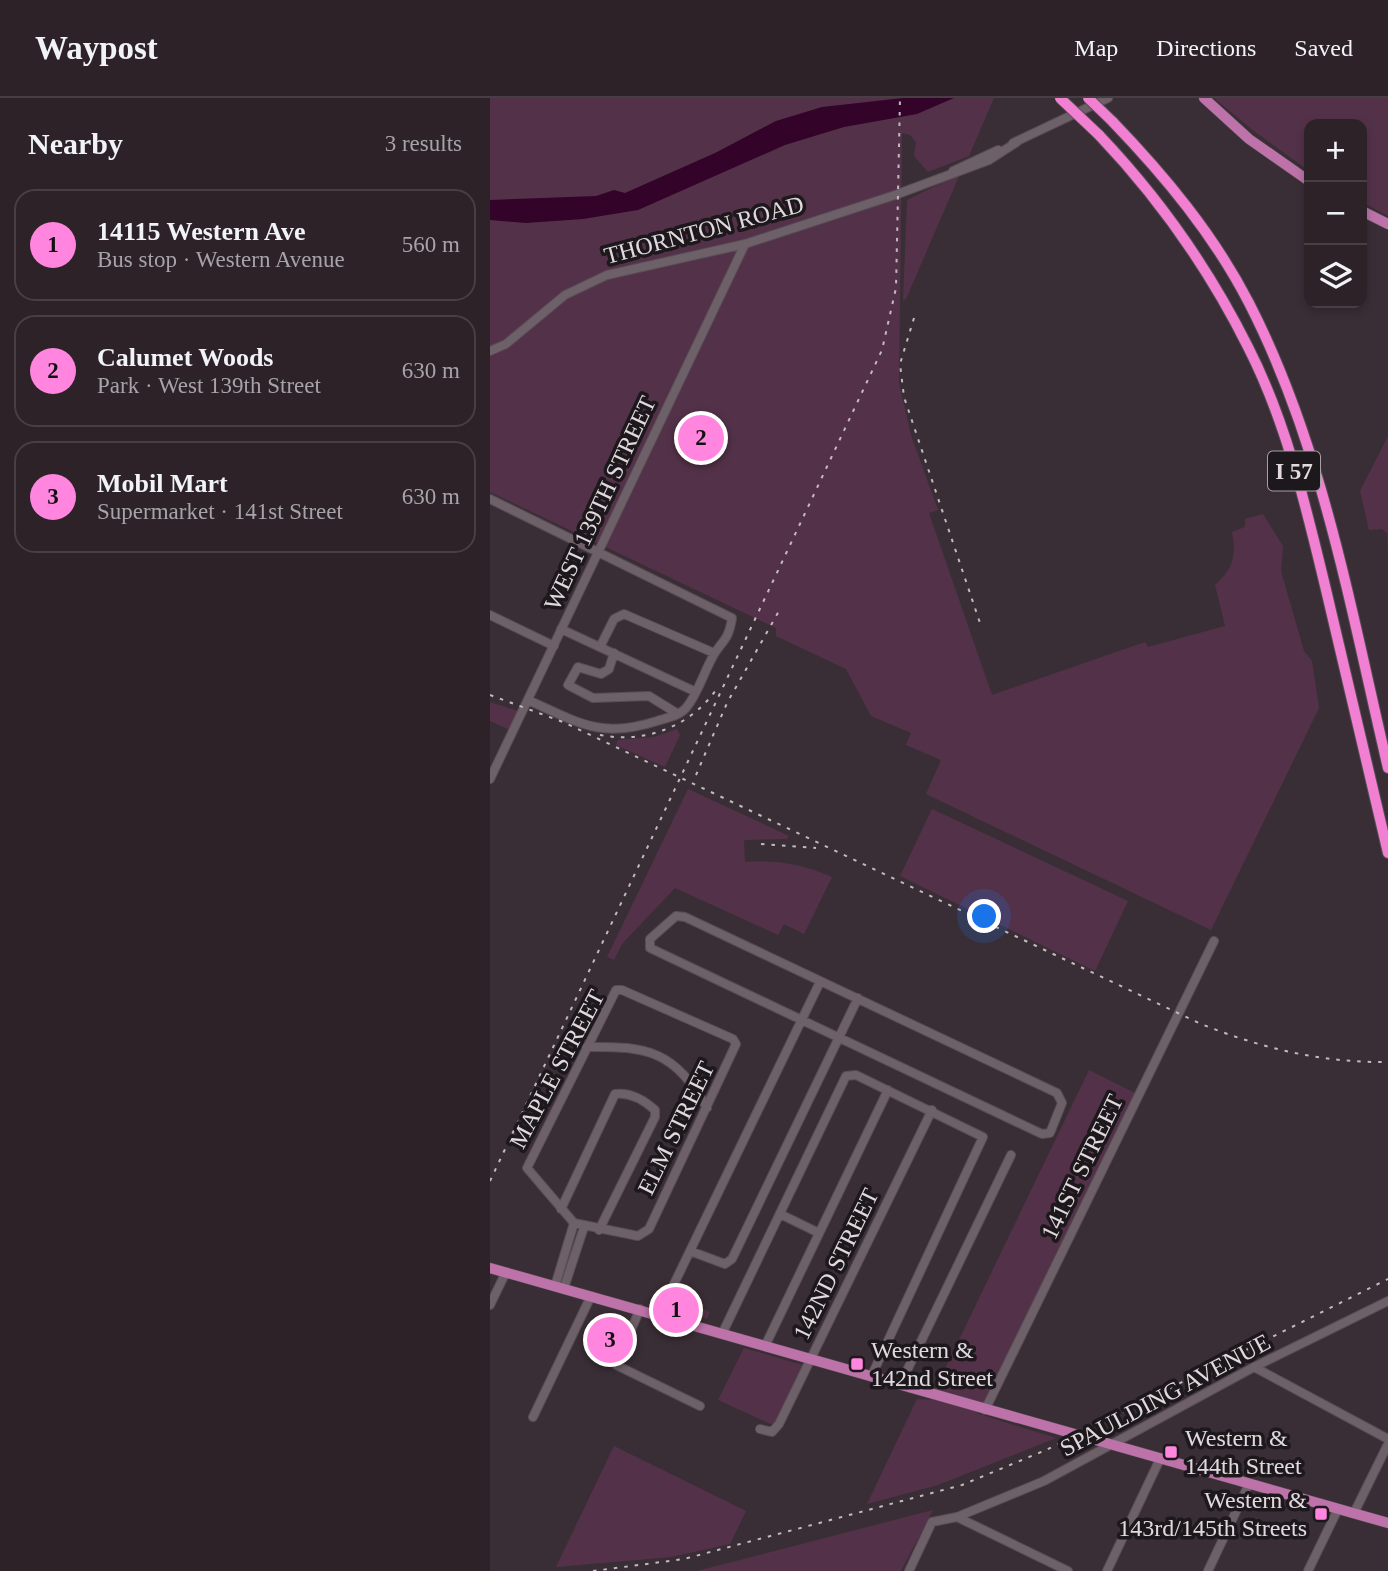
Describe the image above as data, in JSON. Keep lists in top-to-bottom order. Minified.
{"streets":{"highway":["I 57"],"street":["THORNTON ROAD","WEST 139TH STREET","MAPLE STREET","ELM STREET","141ST STREET","142ND STREET","SPAULDING AVENUE"]},"crossings":[["THORNTON ROAD","WEST 139TH STREET"],["MAPLE STREET","ELM STREET"]],"places":{"transit":["Western & 142nd Street","Western & 144th Street","Western & 143rd/145th Streets"]},"page":{"header":"Waypost","nav":["Map","Directions","Saved"],"heading":["Nearby","3 results"],"map_buttons":["+","−"],"list":[{"mark":"1","name":"14115 Western Ave","note":"Bus stop · Western Avenue","value":"560 m"},{"mark":"2","name":"Calumet Woods","note":"Park · West 139th Street","value":"630 m"},{"mark":"3","name":"Mobil Mart","note":"Supermarket · 141st Street","value":"630 m"}],"pins":["2","1","3"]}}
